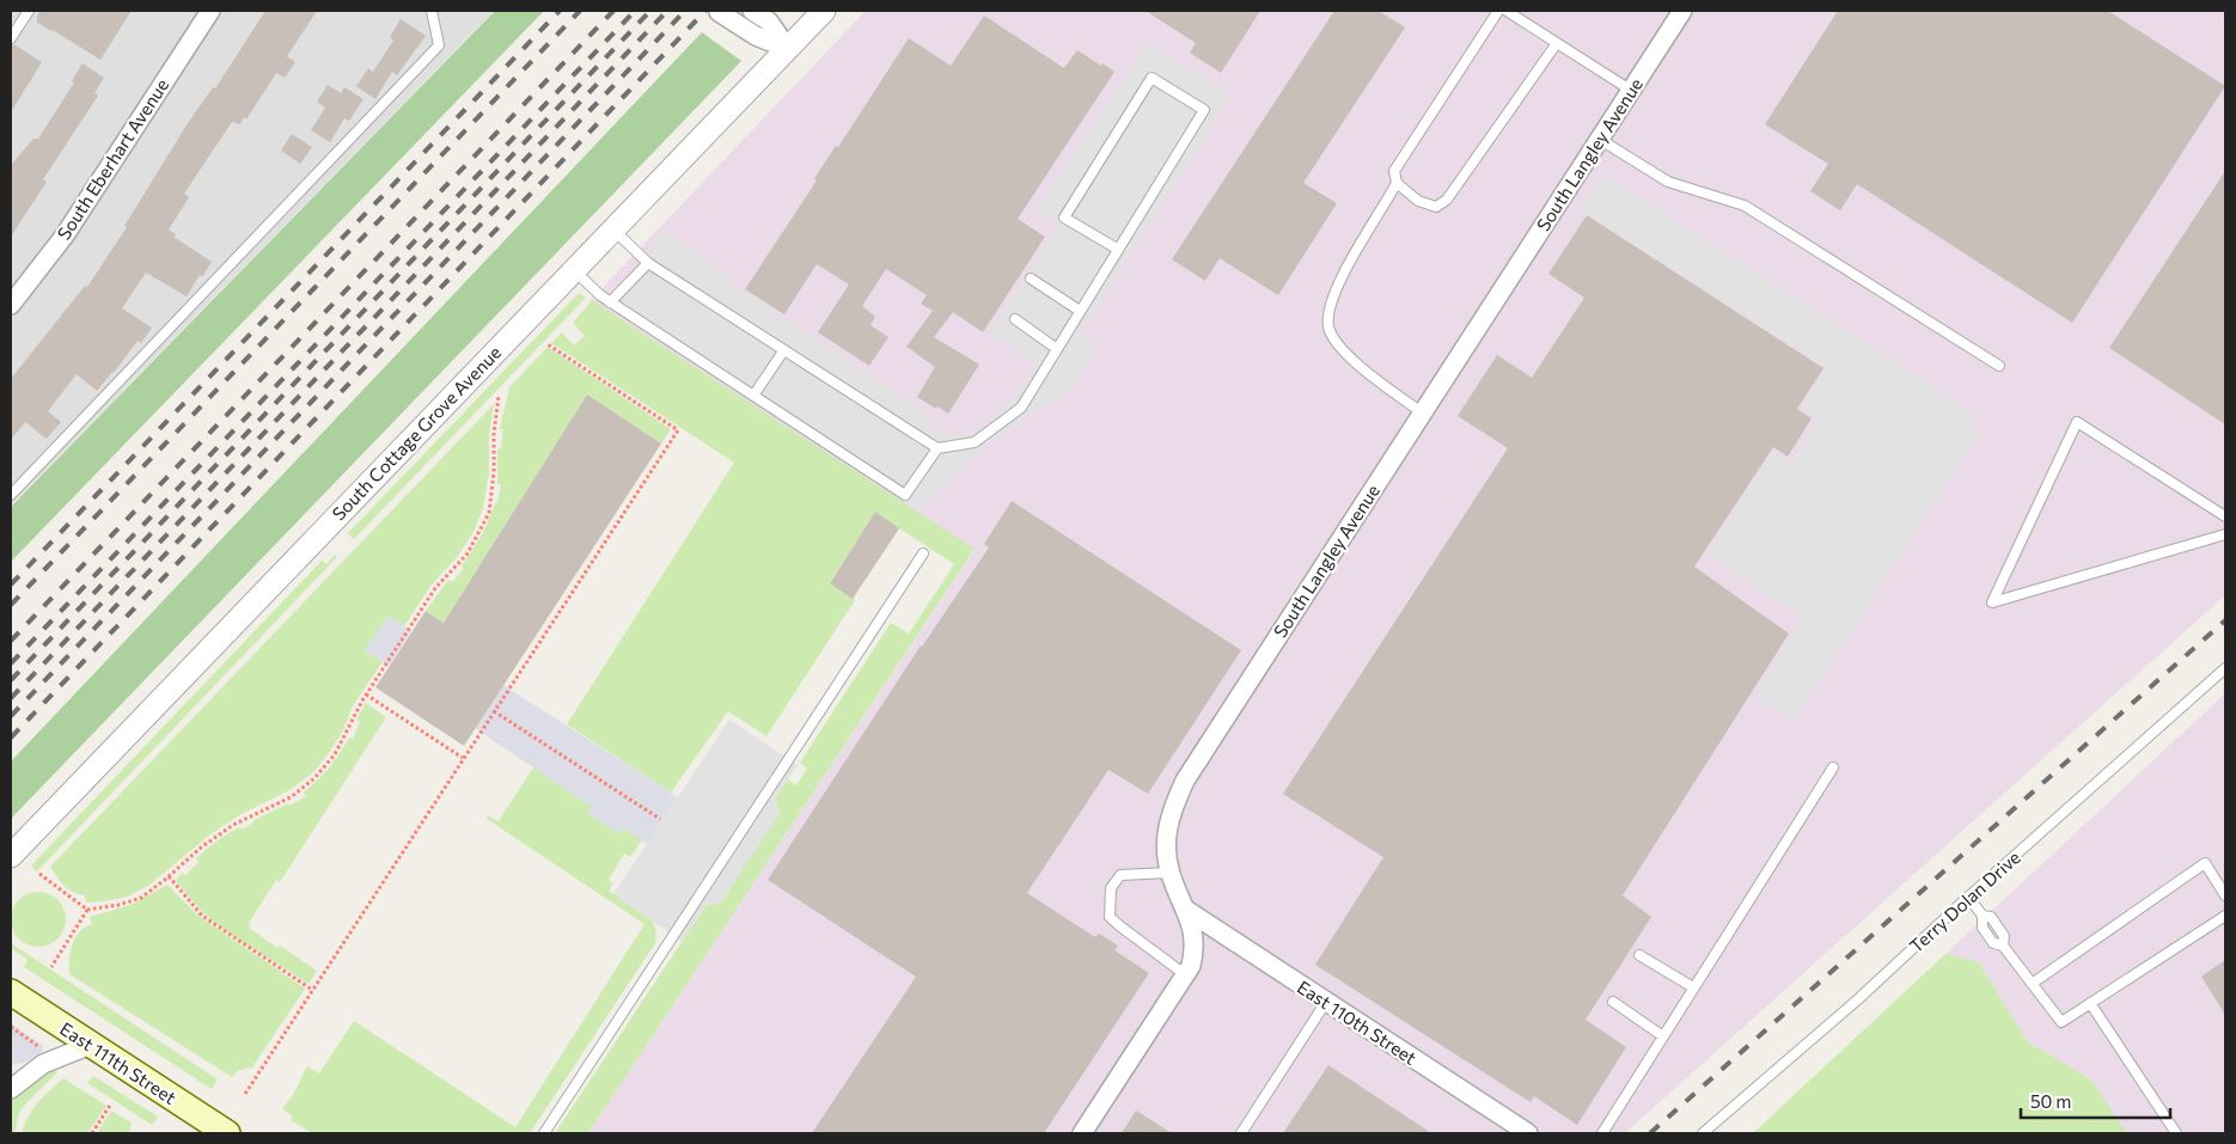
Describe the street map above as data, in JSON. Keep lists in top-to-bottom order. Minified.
{"streets":{"main road":["East 111th Street"],"street":["South Langley Avenue","South Eberhart Avenue","South Cottage Grove Avenue","East 110th Street"],"lane":["Terry Dolan Drive"]},"crossings":[["South Langley Avenue","East 110th Street"]],"scale_bar":"50 m"}
